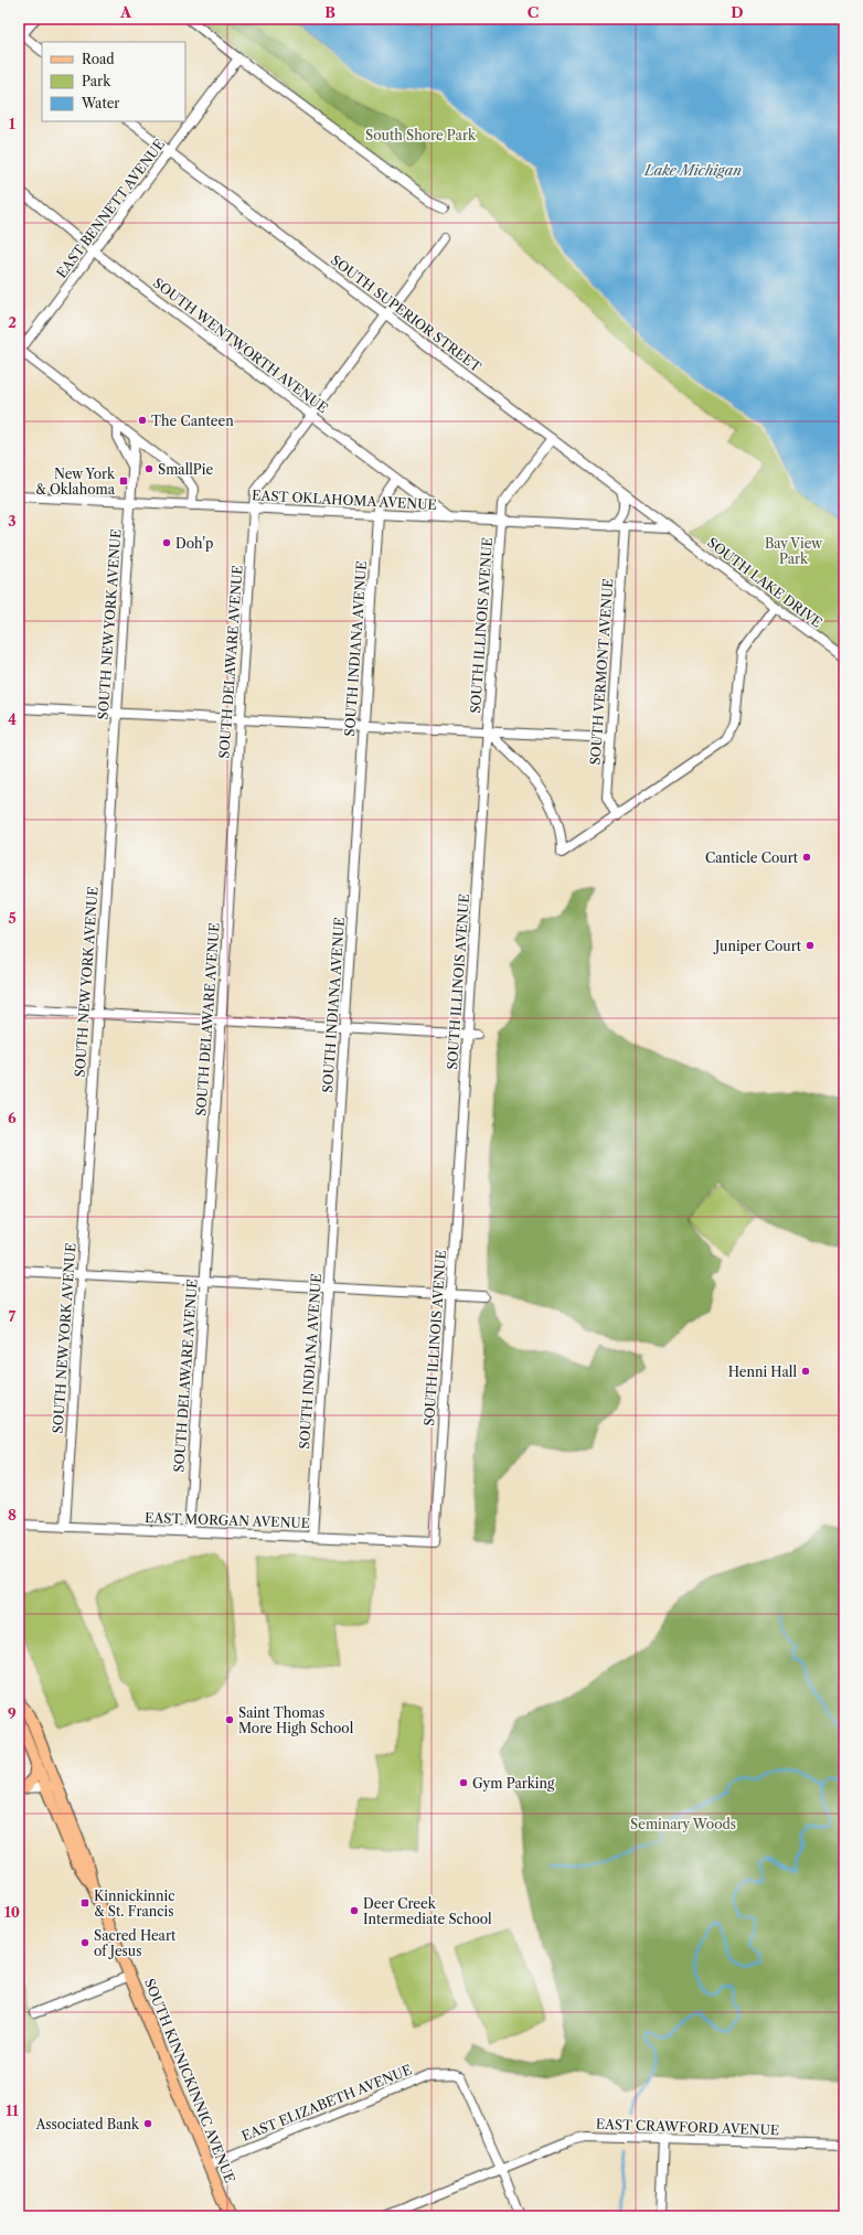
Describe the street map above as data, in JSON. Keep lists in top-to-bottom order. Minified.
{"streets":{"main road":["SOUTH KINNICKINNIC AVENUE"],"street":["EAST BENNETT AVENUE","SOUTH SUPERIOR STREET","SOUTH WENTWORTH AVENUE","EAST OKLAHOMA AVENUE","SOUTH LAKE DRIVE","SOUTH NEW YORK AVENUE","SOUTH ILLINOIS AVENUE","SOUTH INDIANA AVENUE","SOUTH DELAWARE AVENUE","SOUTH VERMONT AVENUE","EAST MORGAN AVENUE","EAST ELIZABETH AVENUE","EAST CRAWFORD AVENUE"]},"crossings":[["EAST BENNETT AVENUE","SOUTH SUPERIOR STREET"],["EAST BENNETT AVENUE","SOUTH WENTWORTH AVENUE"],["SOUTH SUPERIOR STREET","EAST OKLAHOMA AVENUE"],["SOUTH SUPERIOR STREET","SOUTH LAKE DRIVE"],["SOUTH SUPERIOR STREET","SOUTH ILLINOIS AVENUE"],["SOUTH SUPERIOR STREET","SOUTH DELAWARE AVENUE"],["SOUTH WENTWORTH AVENUE","EAST OKLAHOMA AVENUE"],["SOUTH WENTWORTH AVENUE","SOUTH INDIANA AVENUE"],["SOUTH WENTWORTH AVENUE","SOUTH DELAWARE AVENUE"],["EAST OKLAHOMA AVENUE","SOUTH LAKE DRIVE"],["EAST OKLAHOMA AVENUE","SOUTH NEW YORK AVENUE"],["EAST OKLAHOMA AVENUE","SOUTH ILLINOIS AVENUE"],["EAST OKLAHOMA AVENUE","SOUTH INDIANA AVENUE"],["EAST OKLAHOMA AVENUE","SOUTH DELAWARE AVENUE"],["EAST OKLAHOMA AVENUE","SOUTH VERMONT AVENUE"],["SOUTH NEW YORK AVENUE","EAST MORGAN AVENUE"],["SOUTH ILLINOIS AVENUE","EAST MORGAN AVENUE"],["SOUTH INDIANA AVENUE","EAST MORGAN AVENUE"],["SOUTH DELAWARE AVENUE","EAST MORGAN AVENUE"],["SOUTH KINNICKINNIC AVENUE","EAST ELIZABETH AVENUE"],["EAST ELIZABETH AVENUE","EAST CRAWFORD AVENUE"]],"water":["Lake Michigan"],"parks":["South Shore Park","Bay View Park","Seminary Woods"],"places":{"other":["The Canteen","SmallPie","Doh'p","Canticle Court","Juniper Court","Henni Hall","Saint Thomas More High School","Gym Parking","Deer Creek Intermediate School","Sacred Heart of Jesus","Associated Bank"],"transit":["New York & Oklahoma","Kinnickinnic & St. Francis"]},"legend":["Road","Park","Water"],"grid":{"columns":["A","B","C","D"],"rows":["1","2","3","4","5","6","7","8","9","10","11"]}}
